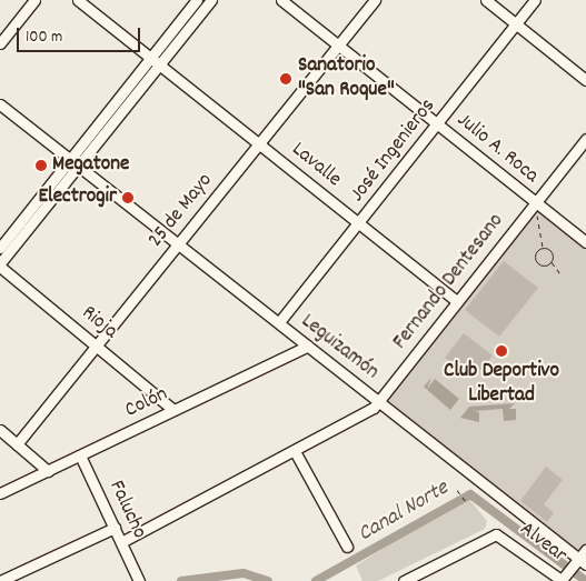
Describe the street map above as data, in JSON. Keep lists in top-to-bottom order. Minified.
{"streets":{"street":["Julio A. Roca","José Ingenieros","Lavalle","25 de Mayo","Fernando Dentesano","Rioja","Leguizamón","Colón","Falucho","Alvear"]},"crossings":[["Julio A. Roca","José Ingenieros"],["Julio A. Roca","25 de Mayo"],["Julio A. Roca","Fernando Dentesano"],["José Ingenieros","Lavalle"],["José Ingenieros","Leguizamón"],["Lavalle","25 de Mayo"],["Lavalle","Fernando Dentesano"],["25 de Mayo","Rioja"],["25 de Mayo","Leguizamón"],["Fernando Dentesano","Leguizamón"],["Fernando Dentesano","Falucho"],["Rioja","Colón"],["Leguizamón","Colón"],["Colón","Falucho"]],"water":["Canal Norte"],"places":["Sanatorio \"San Roque\"","Megatone","Electrogir","Club Deportivo Libertad"],"scale_bar":"100 m"}
